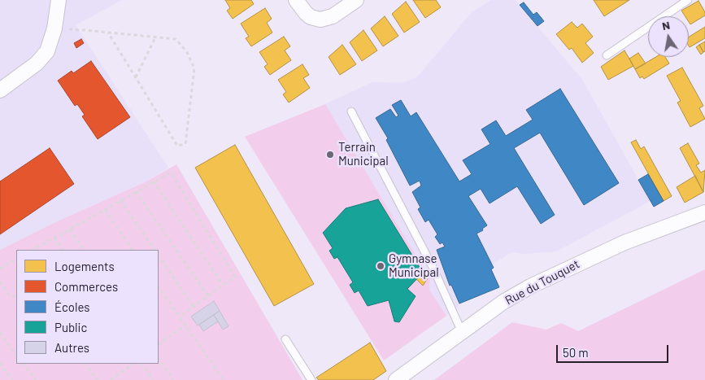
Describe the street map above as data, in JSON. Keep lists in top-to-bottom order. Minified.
{"streets":{"street":["Rue du Touquet"]},"places":["Terrain Municipal","Gymnase Municipal"],"legend":["Logements","Commerces","Écoles","Public","Autres"],"scale_bar":"50 m","north":"top"}
